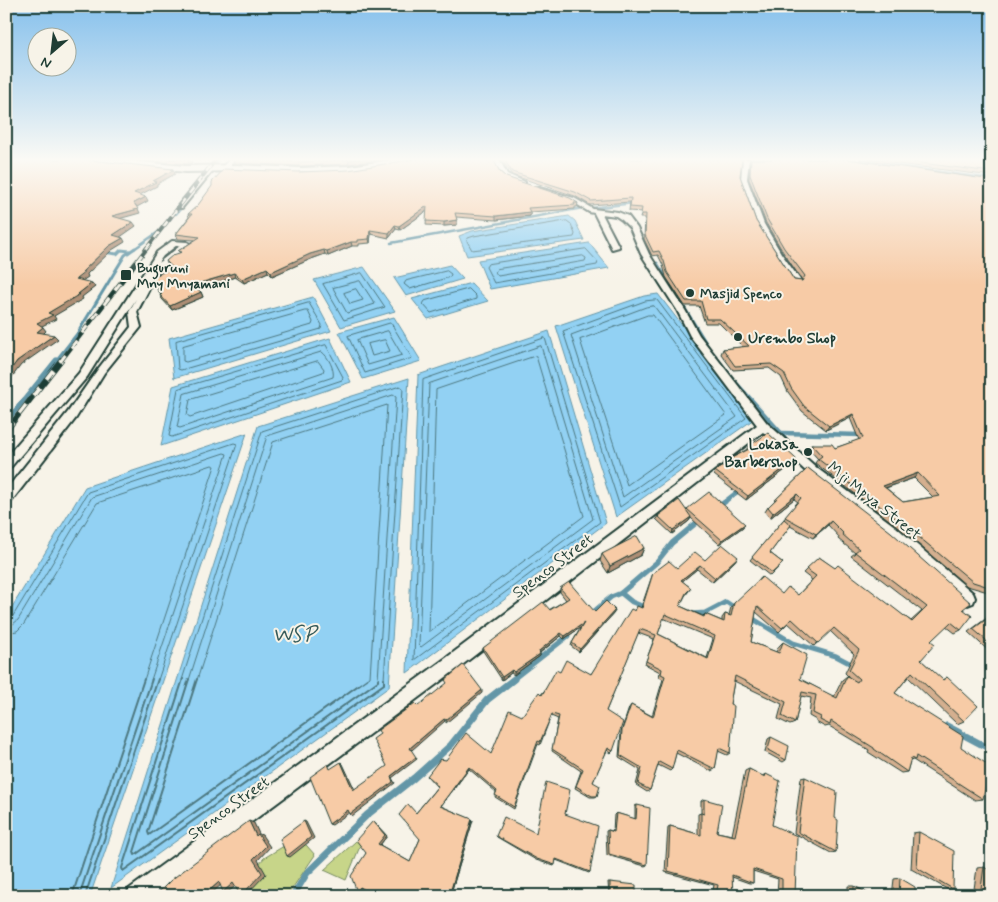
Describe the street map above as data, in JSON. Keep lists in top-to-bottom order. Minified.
{"streets":{"street":["Mji Mpya Street","Spenco Street"]},"crossings":[["Mji Mpya Street","Spenco Street"]],"water":["WSP"],"places":{"transit":["Buguruni Mny Mnyamani"],"other":["Masjid Spenco","Urembo Shop","Lokasa Barbershop"]},"north":"bottom left"}
